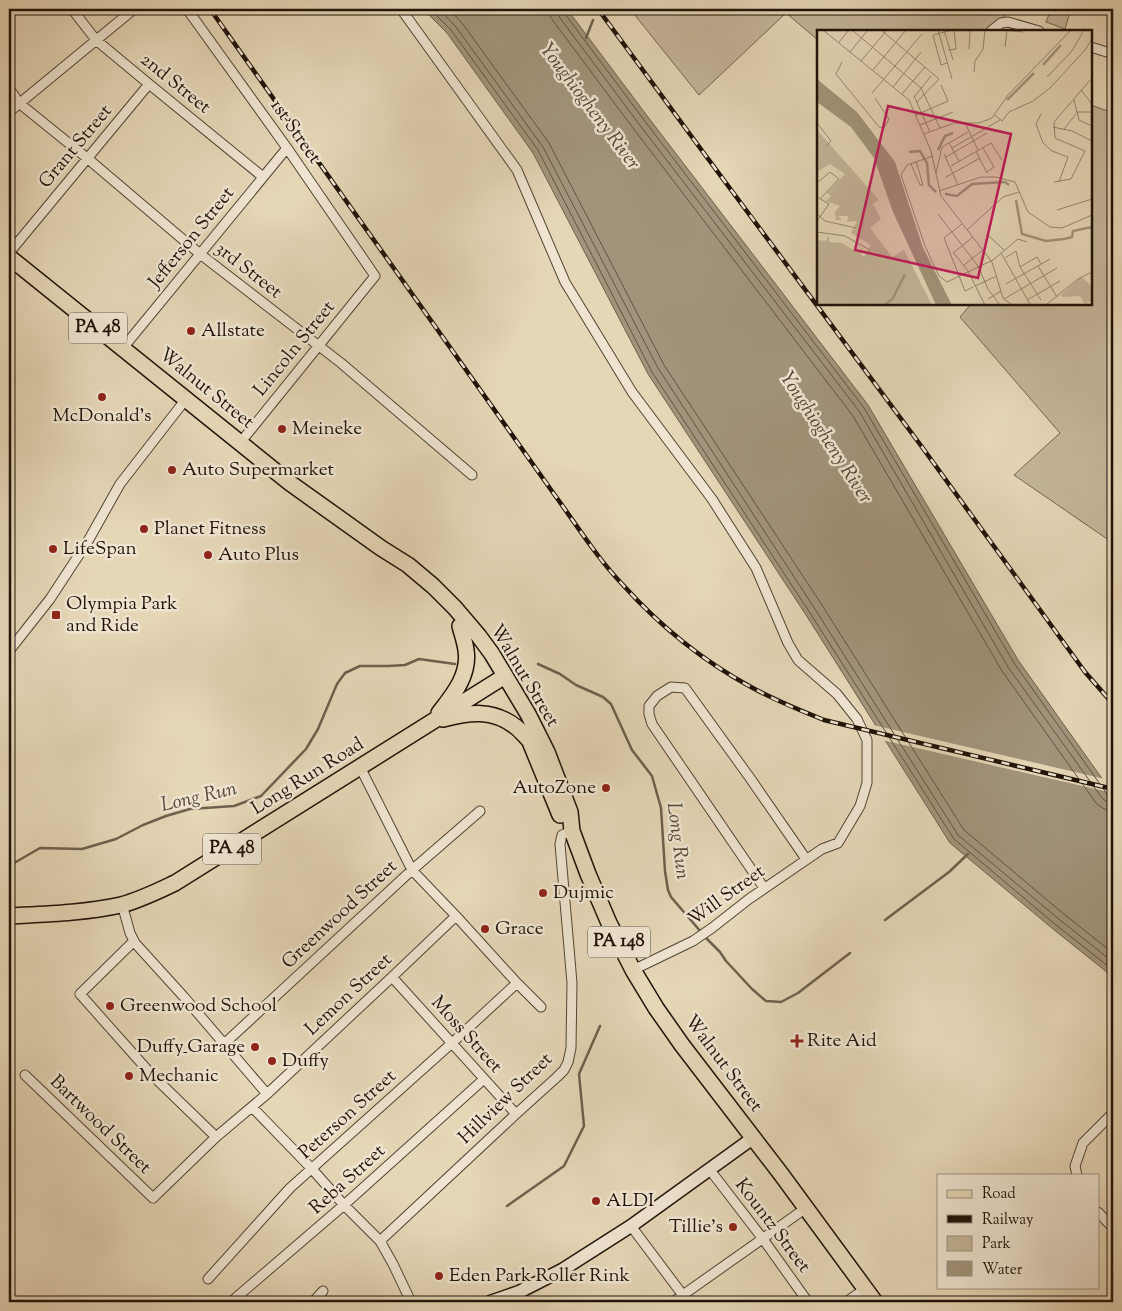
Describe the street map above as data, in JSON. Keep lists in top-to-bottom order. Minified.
{"streets":{"main road":["PA 48","Walnut Street","Long Run Road","PA 148"],"street":["2nd Street","1st Street","Grant Street","Jefferson Street","3rd Street","Lincoln Street","Will Street","Greenwood Street","Lemon Street","Moss Street","Hillview Street","Peterson Street","Bartwood Street","Reba Street","Kountz Street"]},"crossings":[["2nd Street","Grant Street"],["2nd Street","Jefferson Street"],["1st Street","Jefferson Street"],["1st Street","Lincoln Street"],["Grant Street","3rd Street"],["Jefferson Street","3rd Street"],["Jefferson Street","Walnut Street"],["3rd Street","Lincoln Street"],["PA 48","Walnut Street"],["PA 48","Long Run Road"],["Lincoln Street","Walnut Street"],["Walnut Street","Long Run Road"],["Walnut Street","Will Street"],["Walnut Street","Hillview Street"],["Lemon Street","Moss Street"],["Lemon Street","Bartwood Street"],["Moss Street","Hillview Street"],["Moss Street","Peterson Street"],["Moss Street","Reba Street"]],"water":["Youghiogheny River","Long Run"],"places":{"other":["Allstate","McDonald's","Meineke","Auto Supermarket","Planet Fitness","LifeSpan","Auto Plus","AutoZone","Dujmic","Grace","Greenwood School","Duffy_Garage","Duffy","Mechanic","ALDI","Tillie's","Eden Park Roller Rink"],"transit":["Olympia Park and Ride"],"health":["Rite Aid"]},"legend":["Road","Railway","Park","Water"]}
